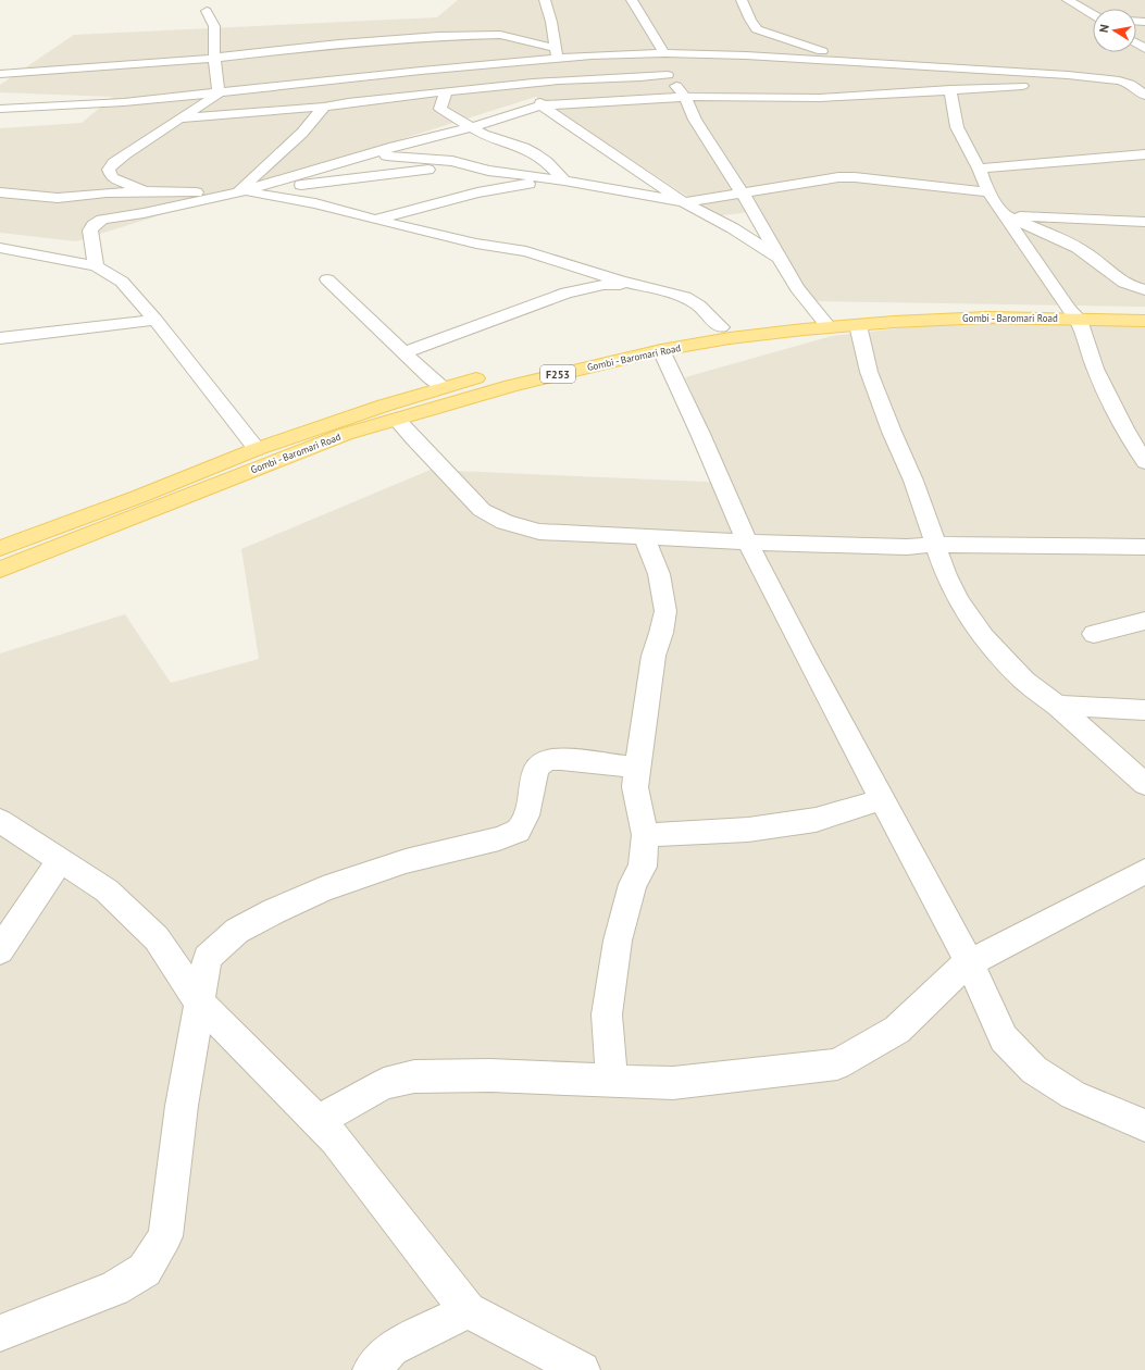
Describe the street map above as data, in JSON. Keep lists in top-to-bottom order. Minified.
{"streets":{"main road":["Gombi - Baromari Road","F253"]},"north":"left"}
